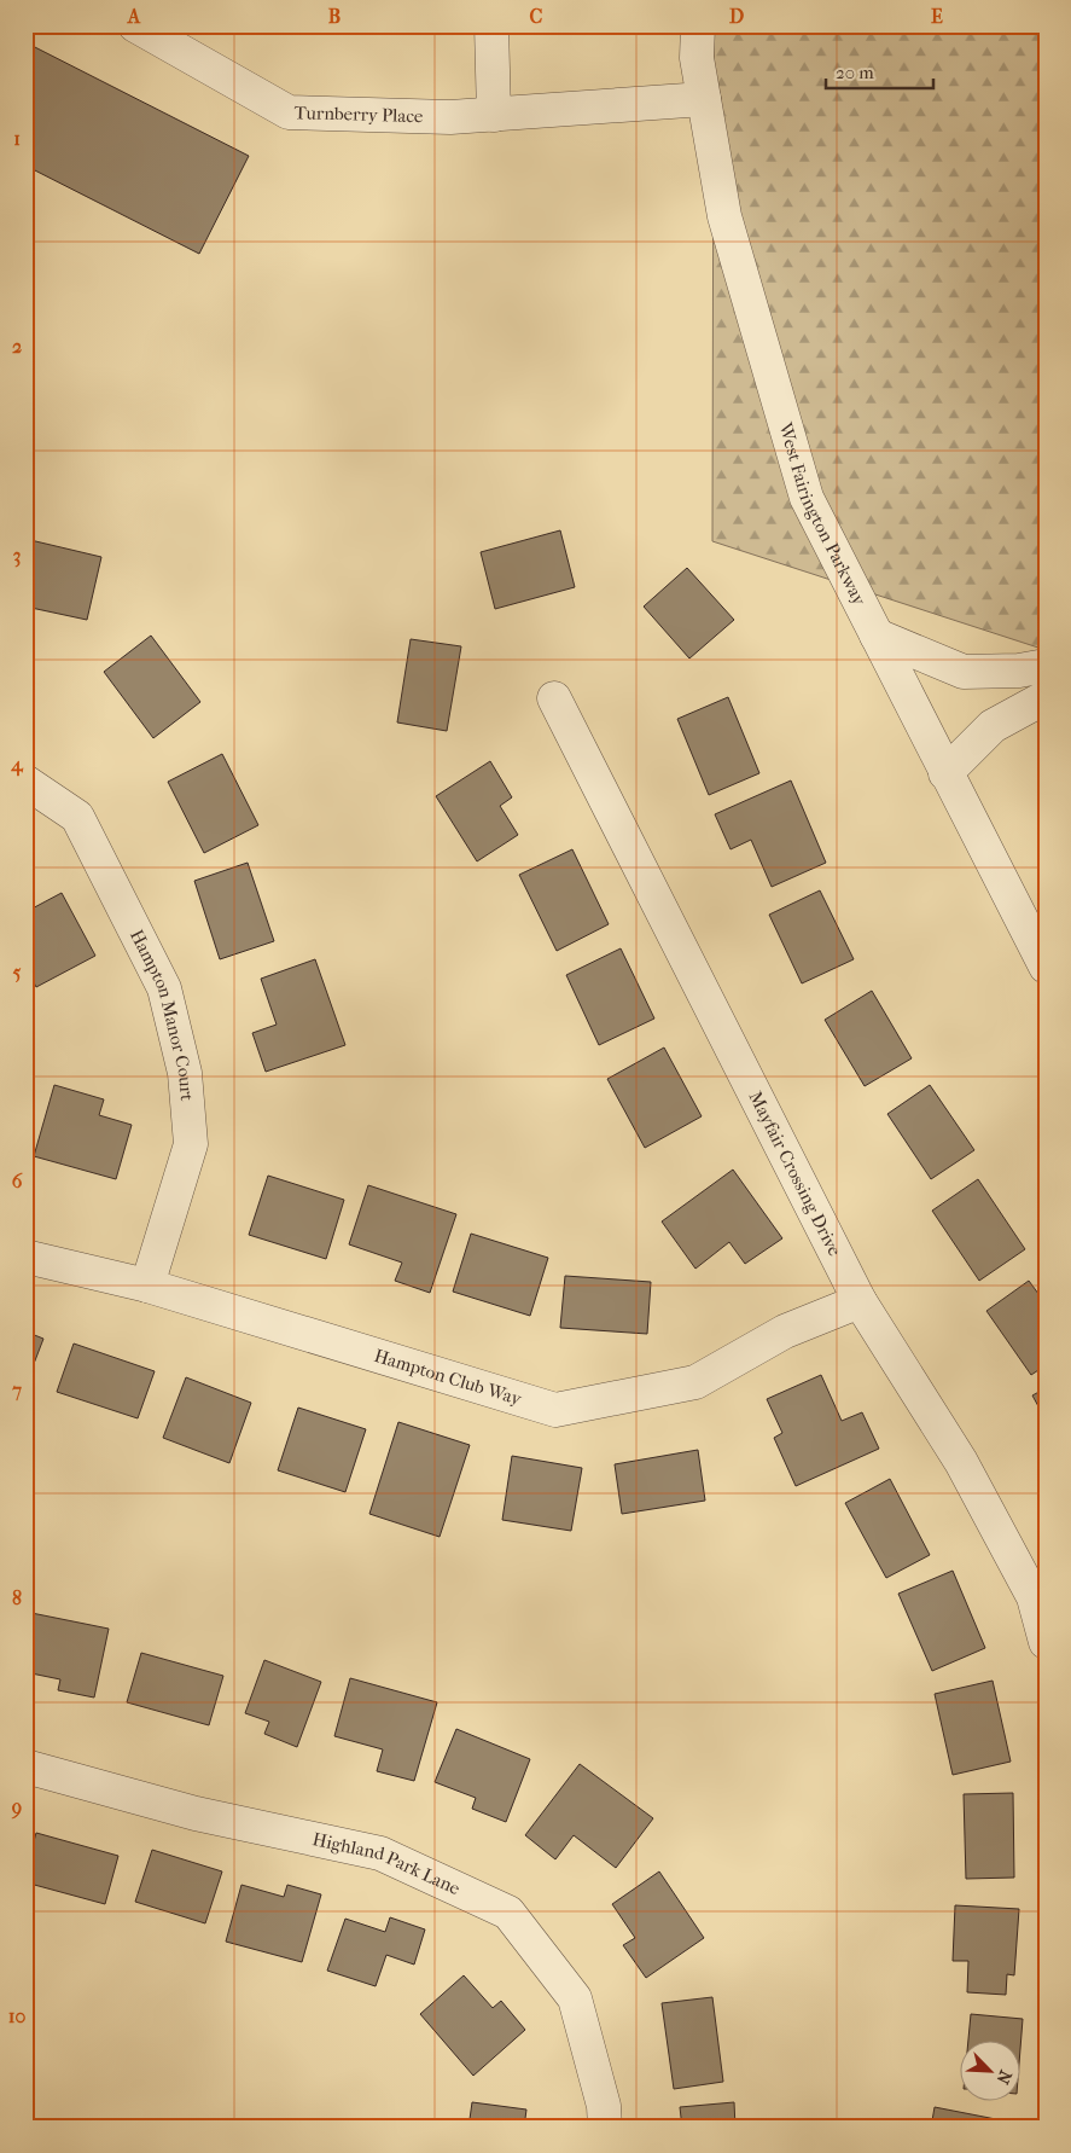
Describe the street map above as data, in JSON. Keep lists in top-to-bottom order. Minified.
{"streets":{"street":["Turnberry Place","West Fairington Parkway","Hampton Manor Court","Mayfair Crossing Drive","Hampton Club Way","Highland Park Lane"]},"crossings":[["Turnberry Place","West Fairington Parkway"],["Hampton Manor Court","Hampton Club Way"],["Mayfair Crossing Drive","Hampton Club Way"]],"scale_bar":"20 m","north":"bottom right","grid":{"columns":["A","B","C","D","E"],"rows":["1","2","3","4","5","6","7","8","9","10"]}}
